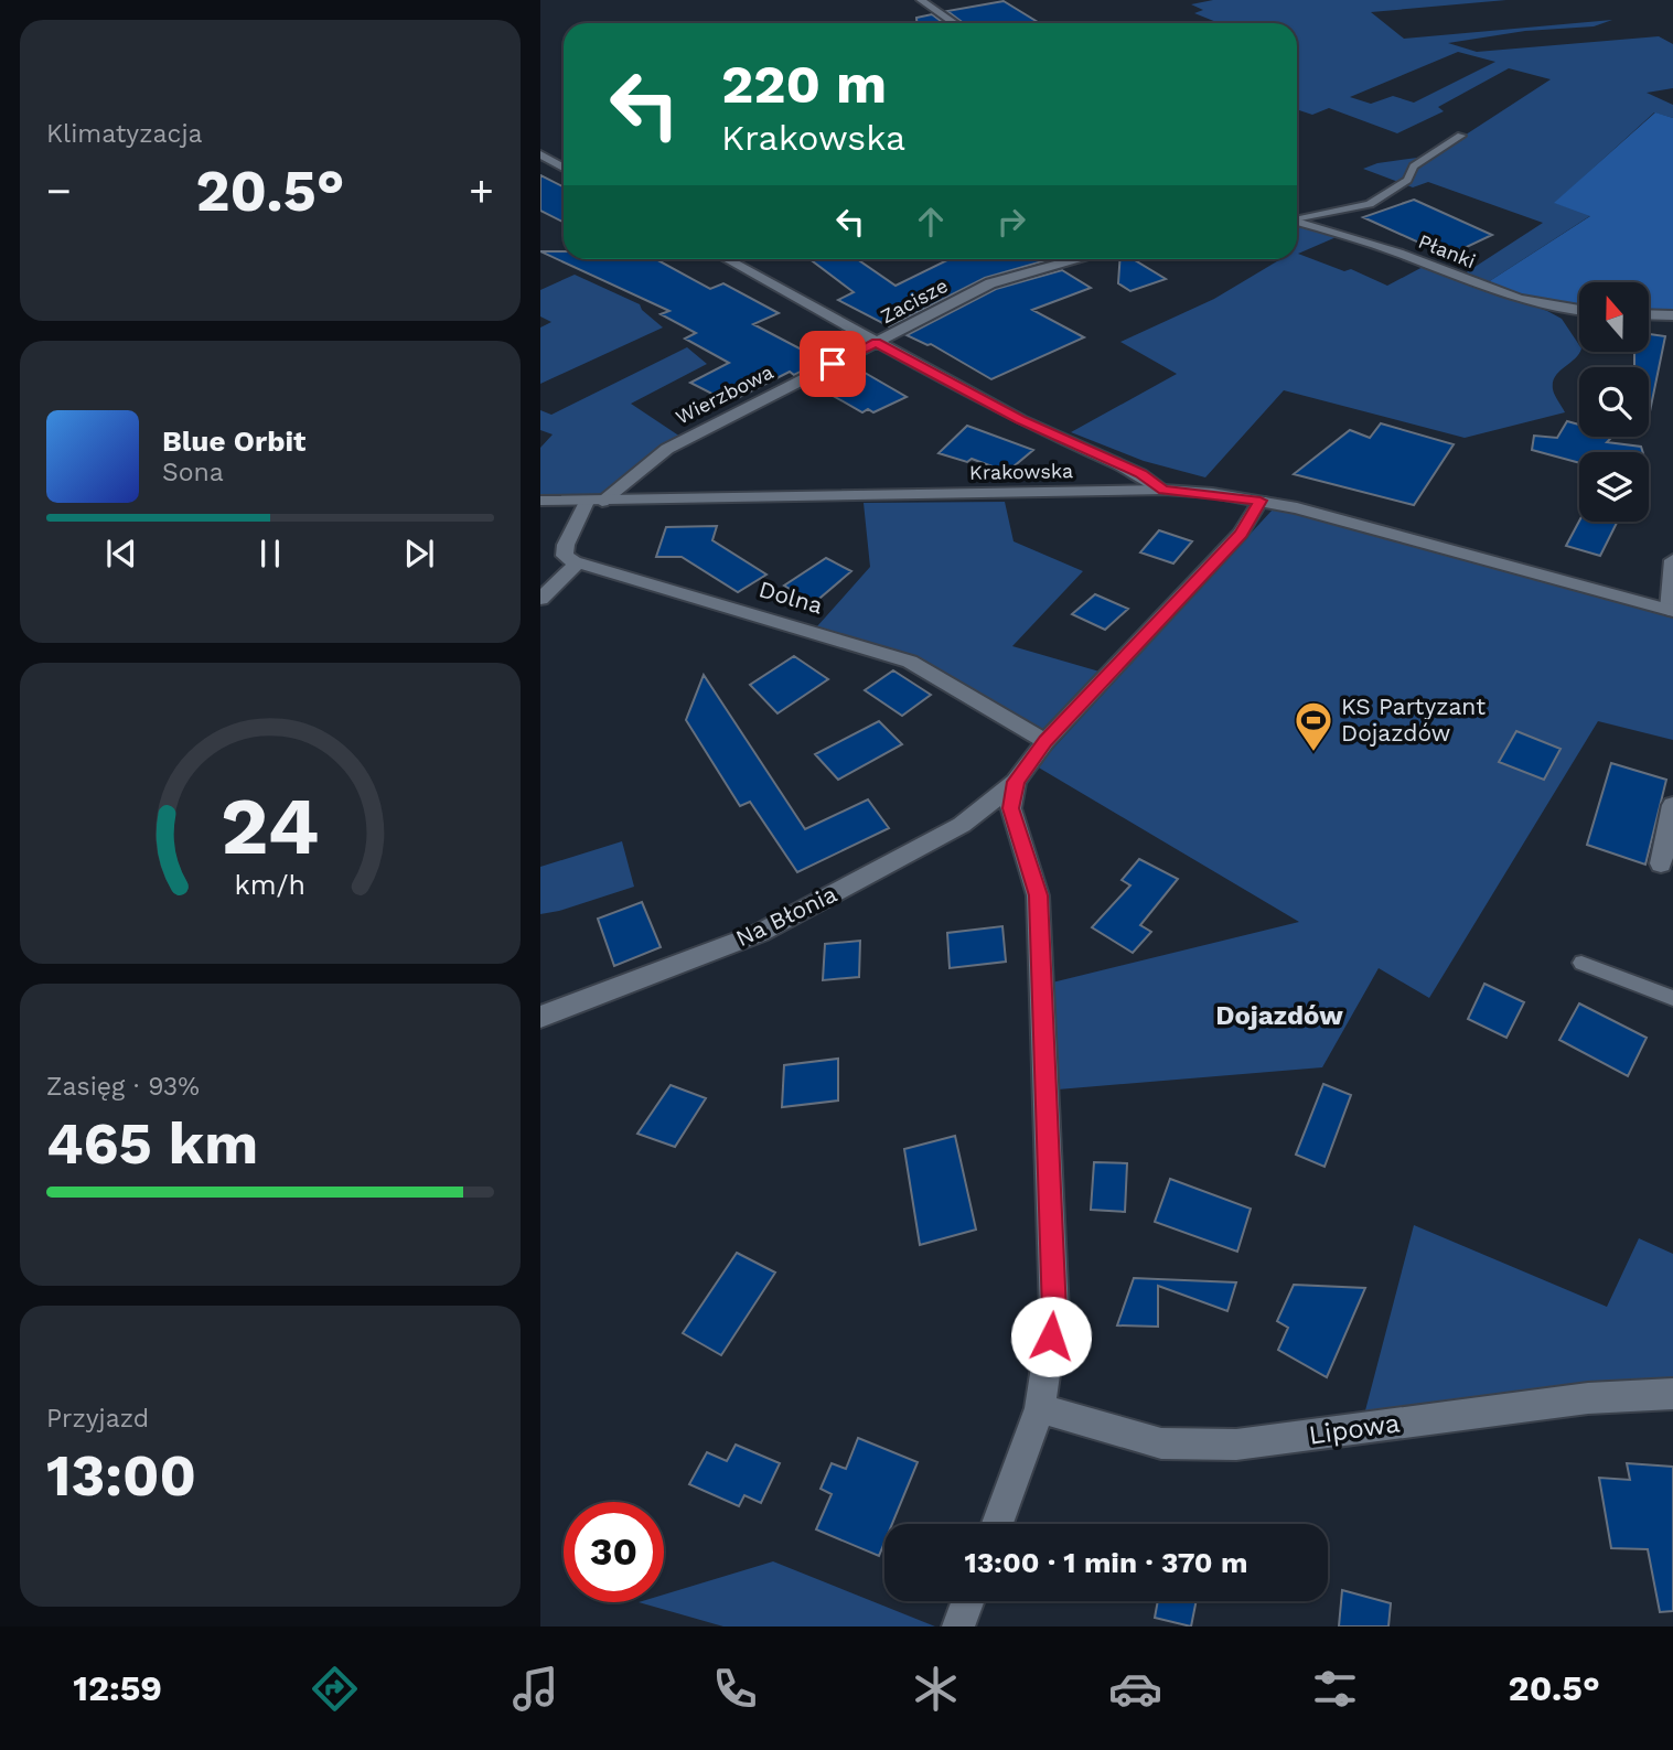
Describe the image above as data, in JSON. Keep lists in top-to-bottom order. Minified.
{"streets":{"street":["Płanki","Zacisze","Wierzbowa","Krakowska","Dolna","Na Błonia","Lipowa"]},"crossings":[["Zacisze","Wierzbowa"],["Wierzbowa","Krakowska"]],"districts":["Dojazdów"],"places":{"sports":["KS Partyzant Dojazdów"]},"north":"top","page":{"tile":["Klimatyzacja",["Zasięg · 93%","465 km"],["Przyjazd","13:00"]],"turn":["220 m","Krakowska"],"heat":["−","20.5°","+"],"song":["Blue Orbit","Sona"],"limit":"30","trip":"13:00 · 1 min · 370 m","tabs":["12:59","20.5°"],"gauge":["24","km/h"]}}
